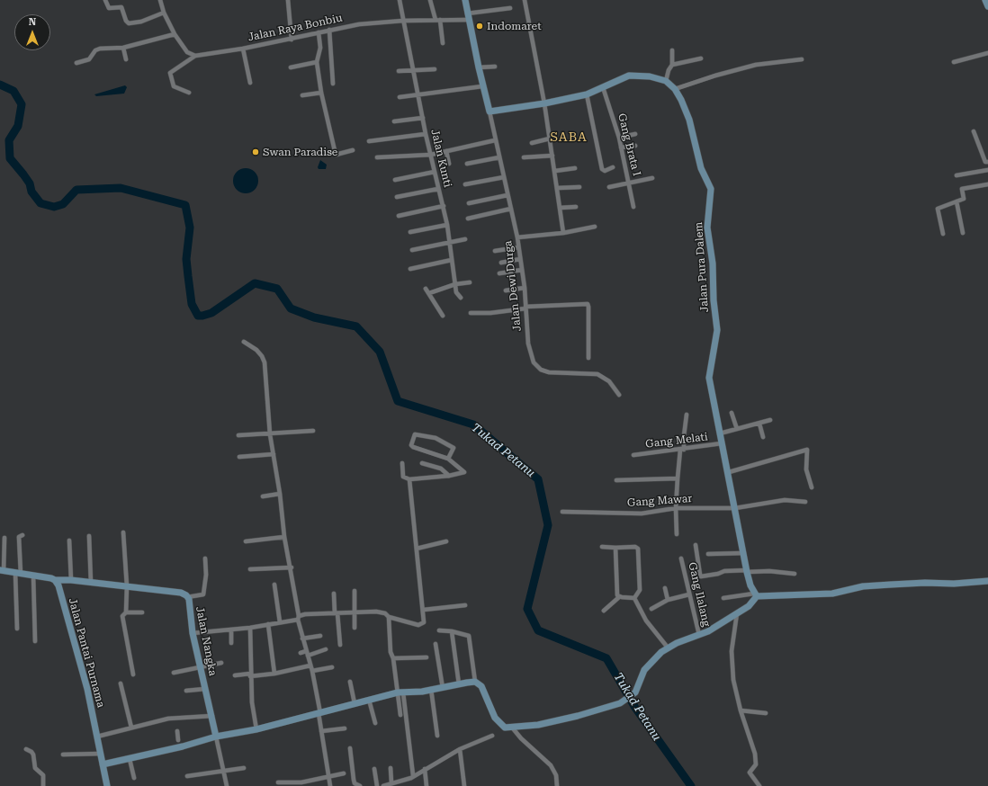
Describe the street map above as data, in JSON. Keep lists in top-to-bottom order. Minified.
{"streets":{"street":["Jalan Raya Bonbiu","Gang Brata I","Jalan Kunti","Jalan Pura Dalem","Jalan Dewi Durga","Gang Melati","Gang Mawar","Gang Ilalang","Jalan Nangka","Jalan Pantai Purnama"]},"crossings":[["Jalan Raya Bonbiu","Jalan Kunti"],["Gang Brata I","Jalan Pura Dalem"],["Jalan Pura Dalem","Jalan Dewi Durga"],["Jalan Pura Dalem","Gang Melati"],["Jalan Pura Dalem","Gang Mawar"],["Jalan Nangka","Jalan Pantai Purnama"]],"districts":["SABA"],"water":["Tukad Petanu"],"places":["Indomaret","Swan Paradise"],"north":"top"}
